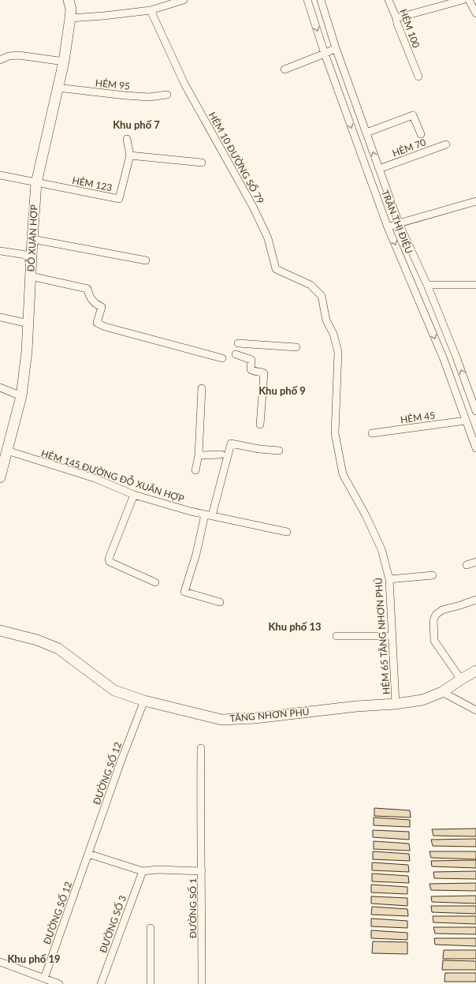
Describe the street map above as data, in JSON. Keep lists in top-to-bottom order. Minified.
{"streets":{"street":["HẺM 100","HẺM 95","HẺM 70","HẺM 10 ĐƯỜNG SỐ 79","HẺM 123","TRẦN THỊ ĐIỆU","ĐỖ XUÂN HỢP","HẺM 45","HẺM 145 ĐƯỜNG ĐỖ XUÂN HỢP","HẺM 65 TĂNG NHƠN PHÚ","TĂNG NHƠN PHÚ","ĐƯỜNG SỐ 12","ĐƯỜNG SỐ 1","ĐƯỜNG SỐ 3"]},"crossings":[["HẺM 95","ĐỖ XUÂN HỢP"],["HẺM 70","TRẦN THỊ ĐIỆU"],["HẺM 10 ĐƯỜNG SỐ 79","HẺM 65 TĂNG NHƠN PHÚ"],["HẺM 123","ĐỖ XUÂN HỢP"],["TRẦN THỊ ĐIỆU","HẺM 45"],["ĐỖ XUÂN HỢP","HẺM 145 ĐƯỜNG ĐỖ XUÂN HỢP"],["HẺM 65 TĂNG NHƠN PHÚ","TĂNG NHƠN PHÚ"],["TĂNG NHƠN PHÚ","ĐƯỜNG SỐ 12"]],"districts":["Khu phố 7","Khu phố 9","Khu phố 13","Khu phố 19"]}
